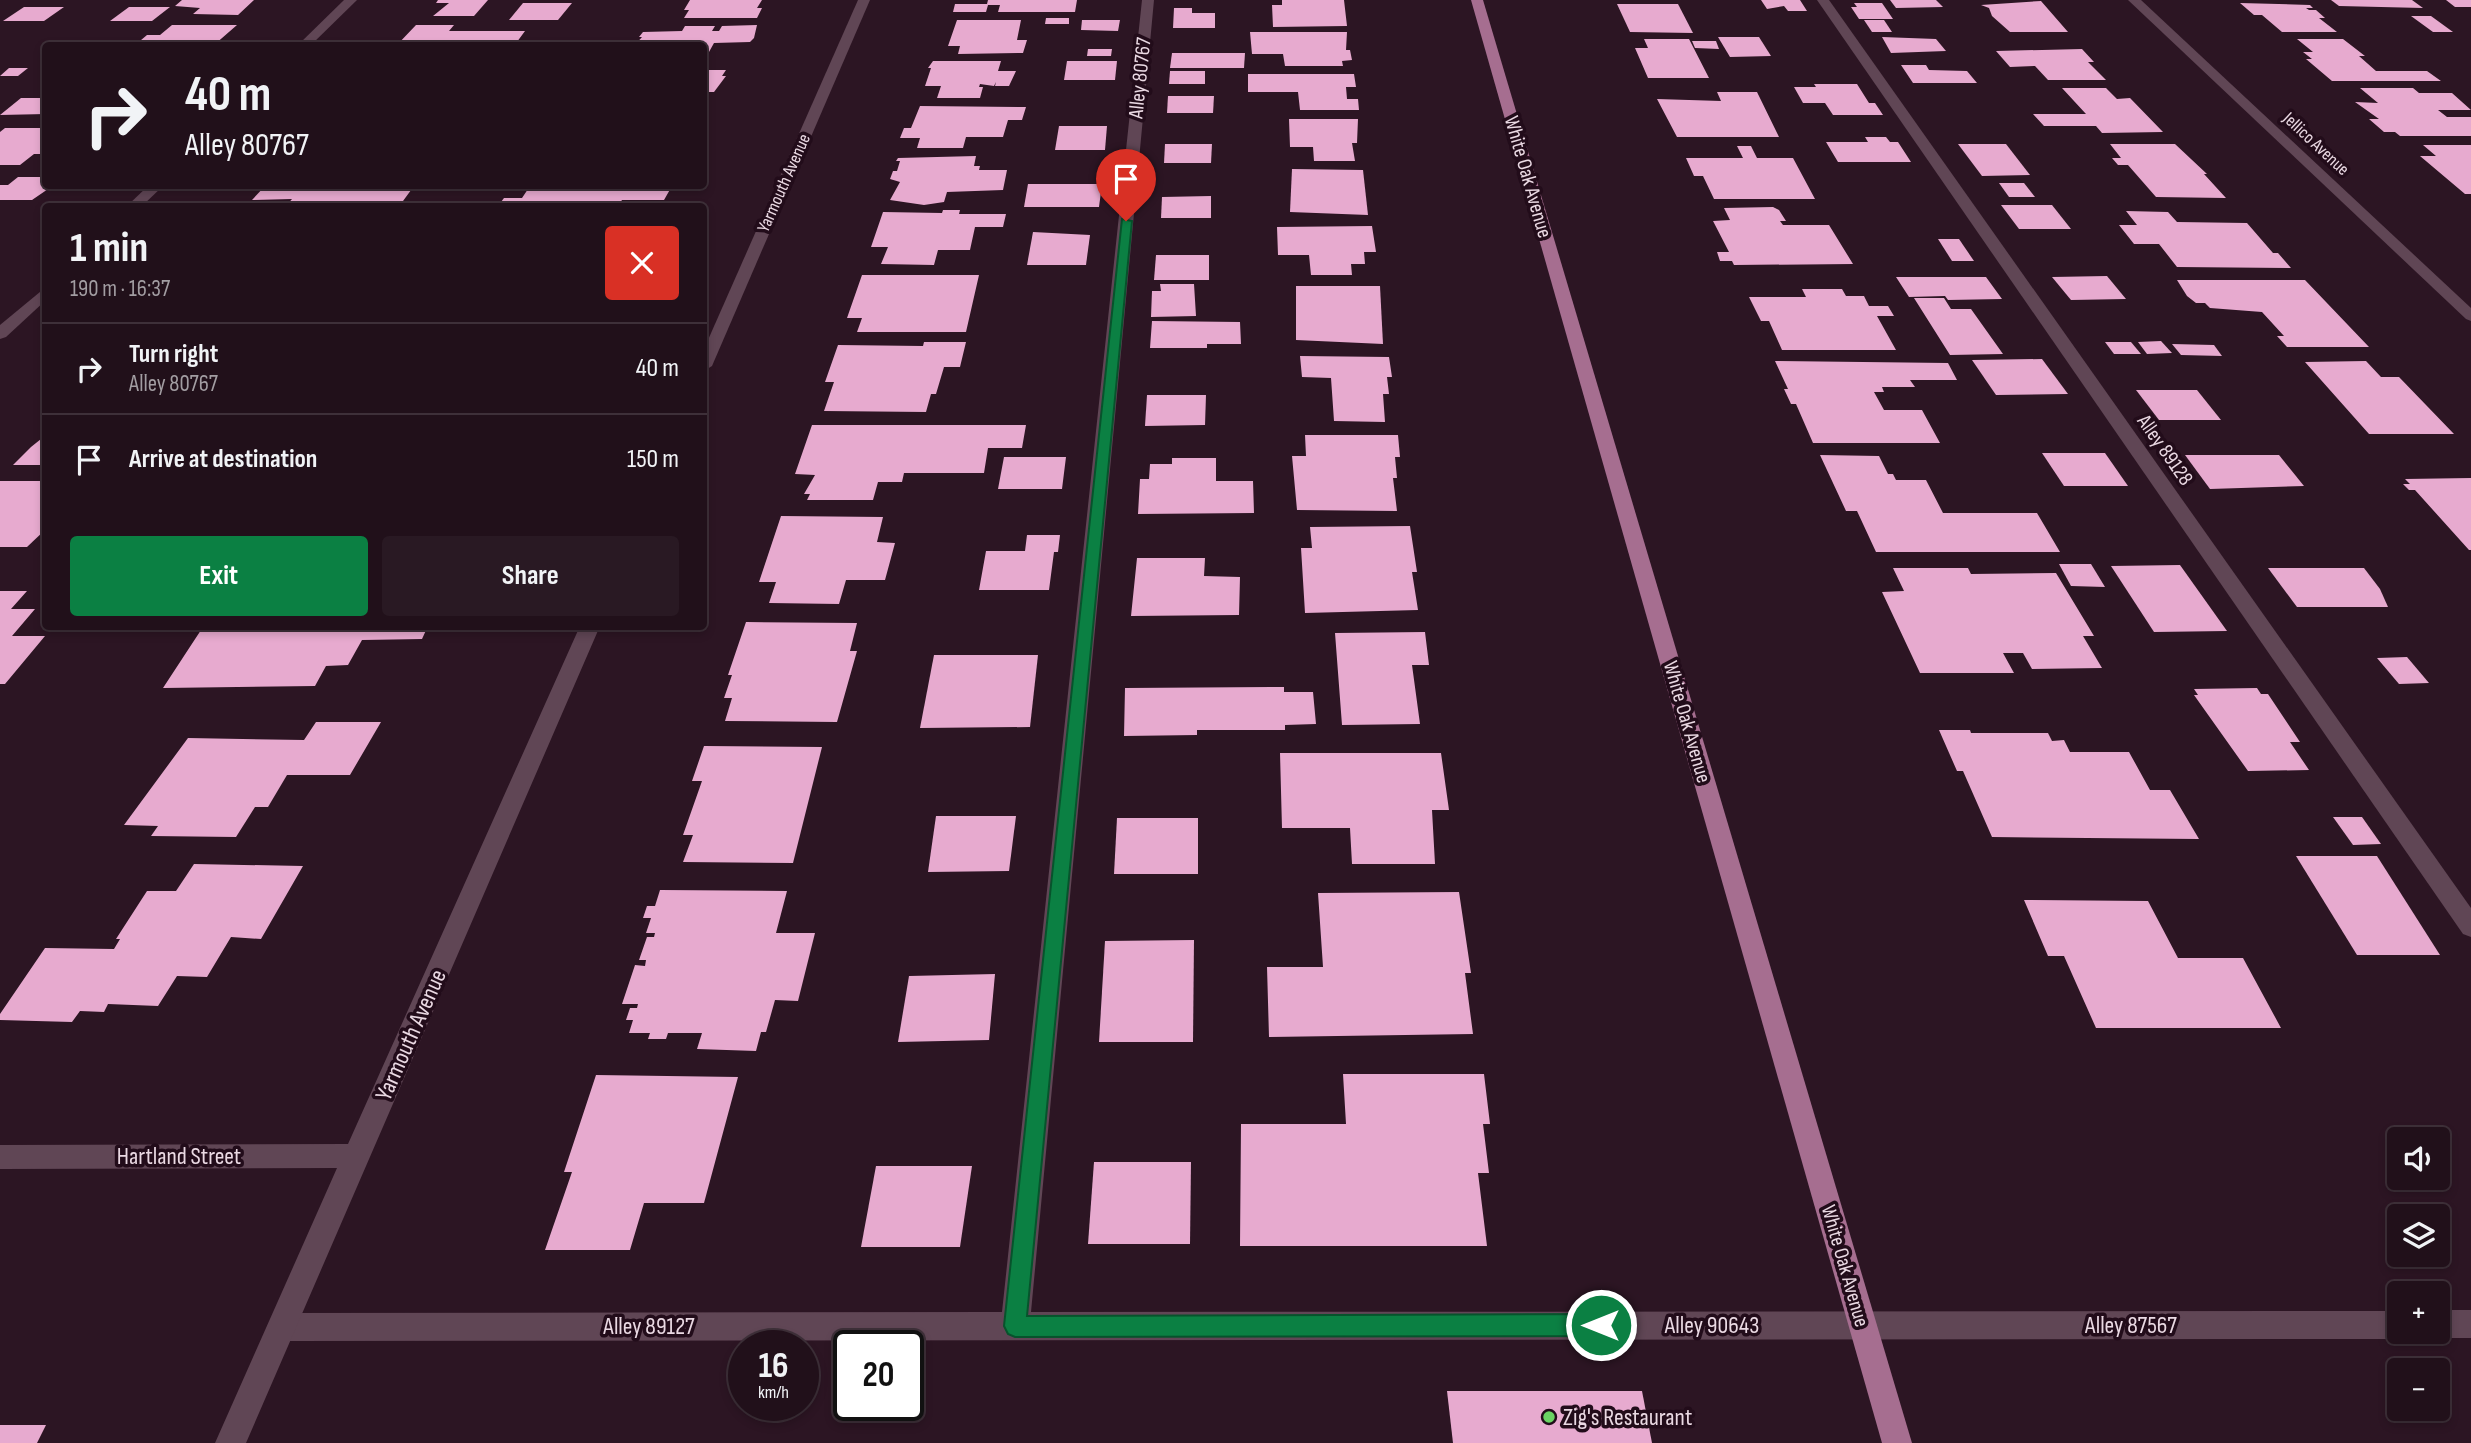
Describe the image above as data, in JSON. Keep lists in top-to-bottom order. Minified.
{"streets":{"main road":["White Oak Avenue"],"street":["Alley 80767","Jellico Avenue","Yarmouth Avenue","Alley 89128","Hartland Street","Alley 90643","Alley 87567","Alley 89127"]},"crossings":[["Alley 80767","Alley 90643"],["Alley 80767","Alley 89127"],["White Oak Avenue","Alley 90643"],["White Oak Avenue","Alley 87567"],["Yarmouth Avenue","Hartland Street"],["Yarmouth Avenue","Alley 89127"],["Alley 90643","Alley 87567"],["Alley 90643","Alley 89127"]],"places":["Zig's Restaurant"],"page":{"turn":["40 m","Alley 80767"],"heading":["1 min","190 m · 16:37"],"list":[{"name":"Turn right","note":"Alley 80767","value":"40 m"},{"name":"Arrive at destination","value":"150 m"}],"buttons":["Exit","Share"],"map_buttons":["+","−"],"speed":"16 km/h","limit":"20"}}
